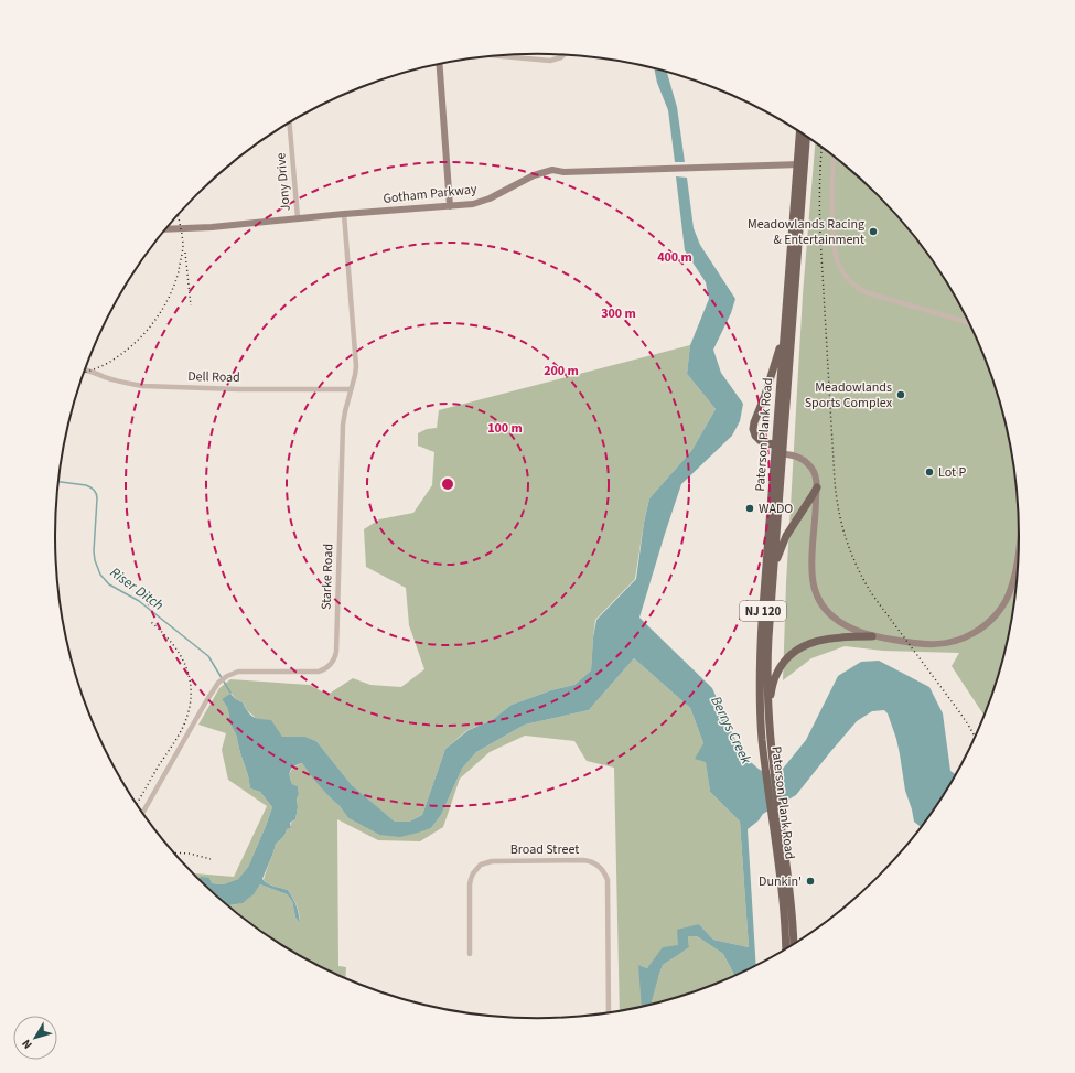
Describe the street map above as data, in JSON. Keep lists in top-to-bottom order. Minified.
{"streets":{"main road":["Paterson Plank Road","NJ 120"],"street":["Jony Drive","Gotham Parkway","Dell Road","Starke Road","Broad Street"]},"crossings":[["Jony Drive","Gotham Parkway"],["Gotham Parkway","Paterson Plank Road"],["Gotham Parkway","Starke Road"],["Dell Road","Starke Road"]],"water":["Riser Ditch","Berrys Creek"],"places":["Meadowlands Racing & Entertainment","Meadowlands Sports Complex","Lot P","WADO","Dunkin'"],"north":"bottom left","rings":["400 m","300 m","200 m","100 m"]}
